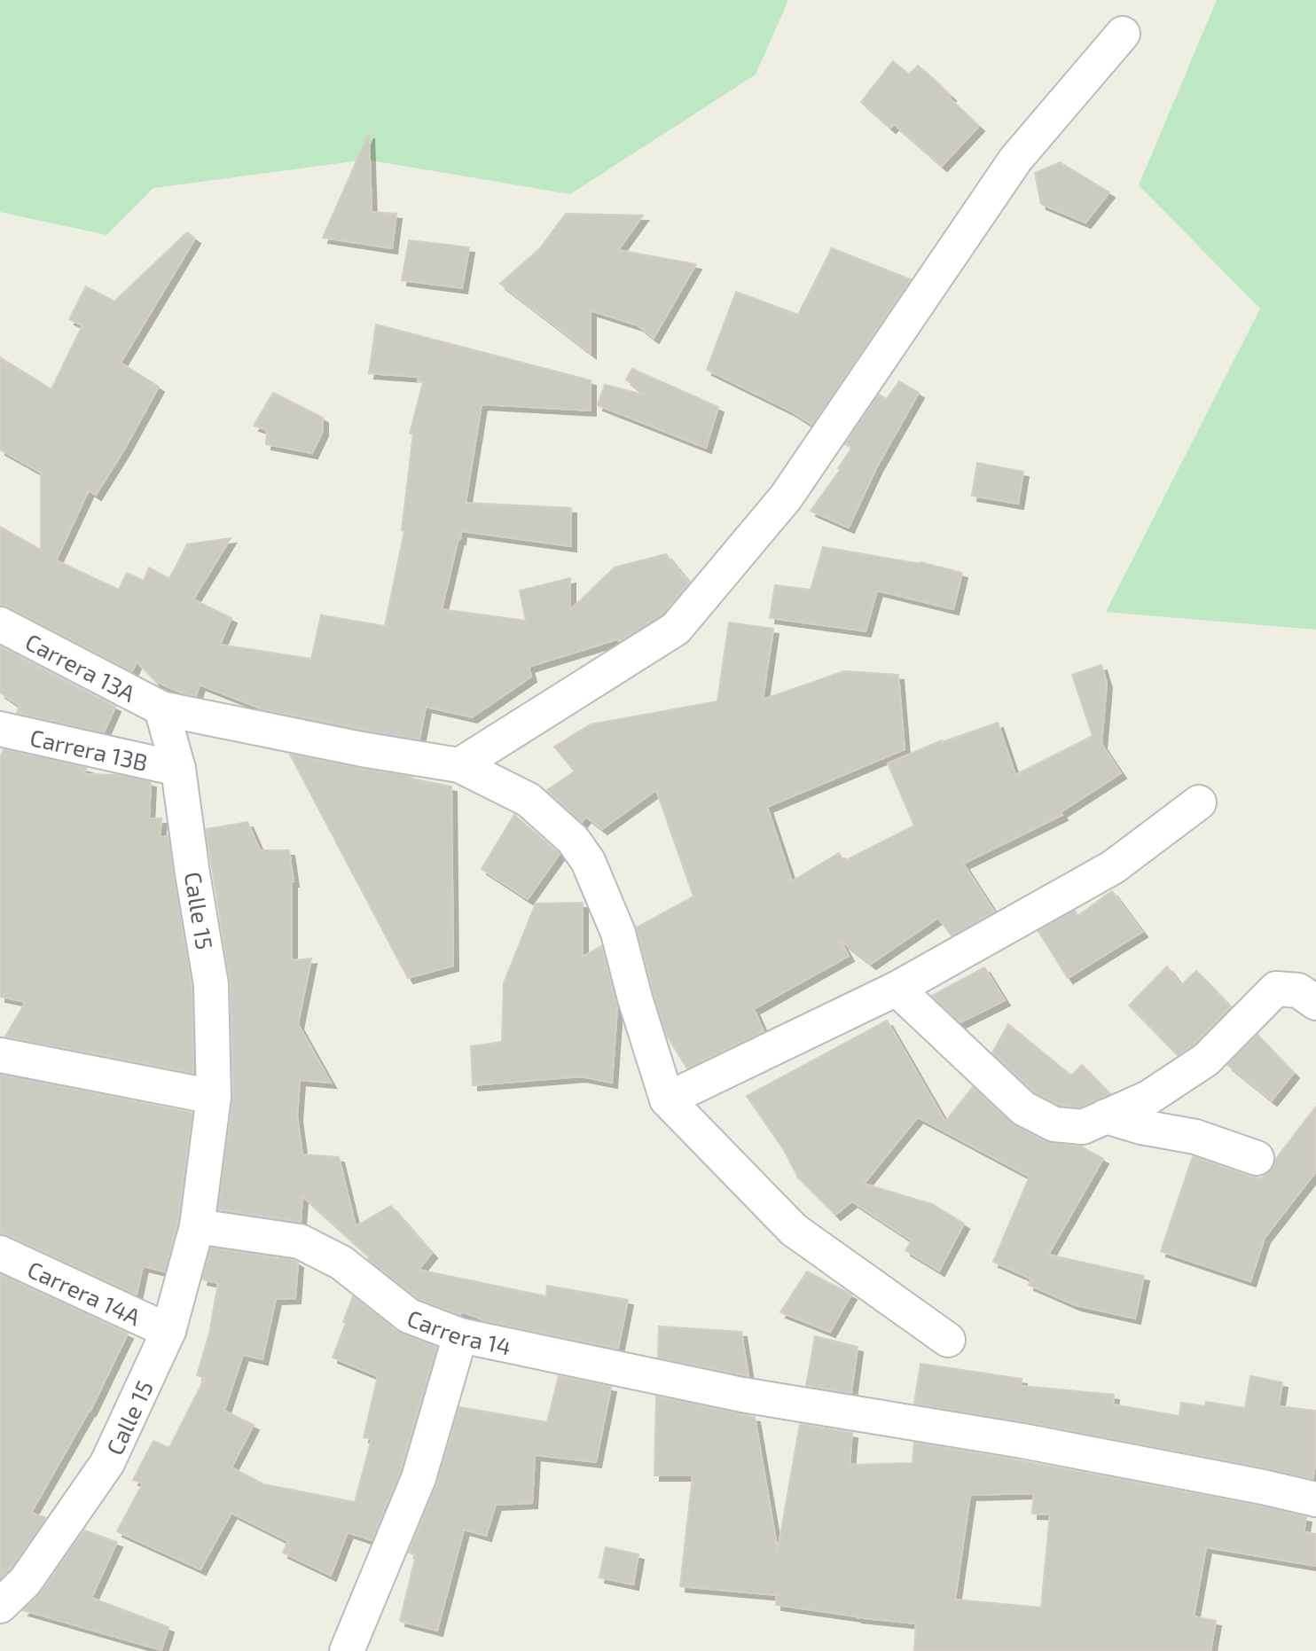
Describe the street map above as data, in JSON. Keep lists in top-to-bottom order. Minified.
{"streets":{"street":["Carrera 13A","Carrera 13B","Calle 15","Carrera 14A","Carrera 14"]},"crossings":[["Carrera 13A","Calle 15"],["Carrera 13B","Calle 15"],["Calle 15","Carrera 14A"],["Calle 15","Carrera 14"]]}
